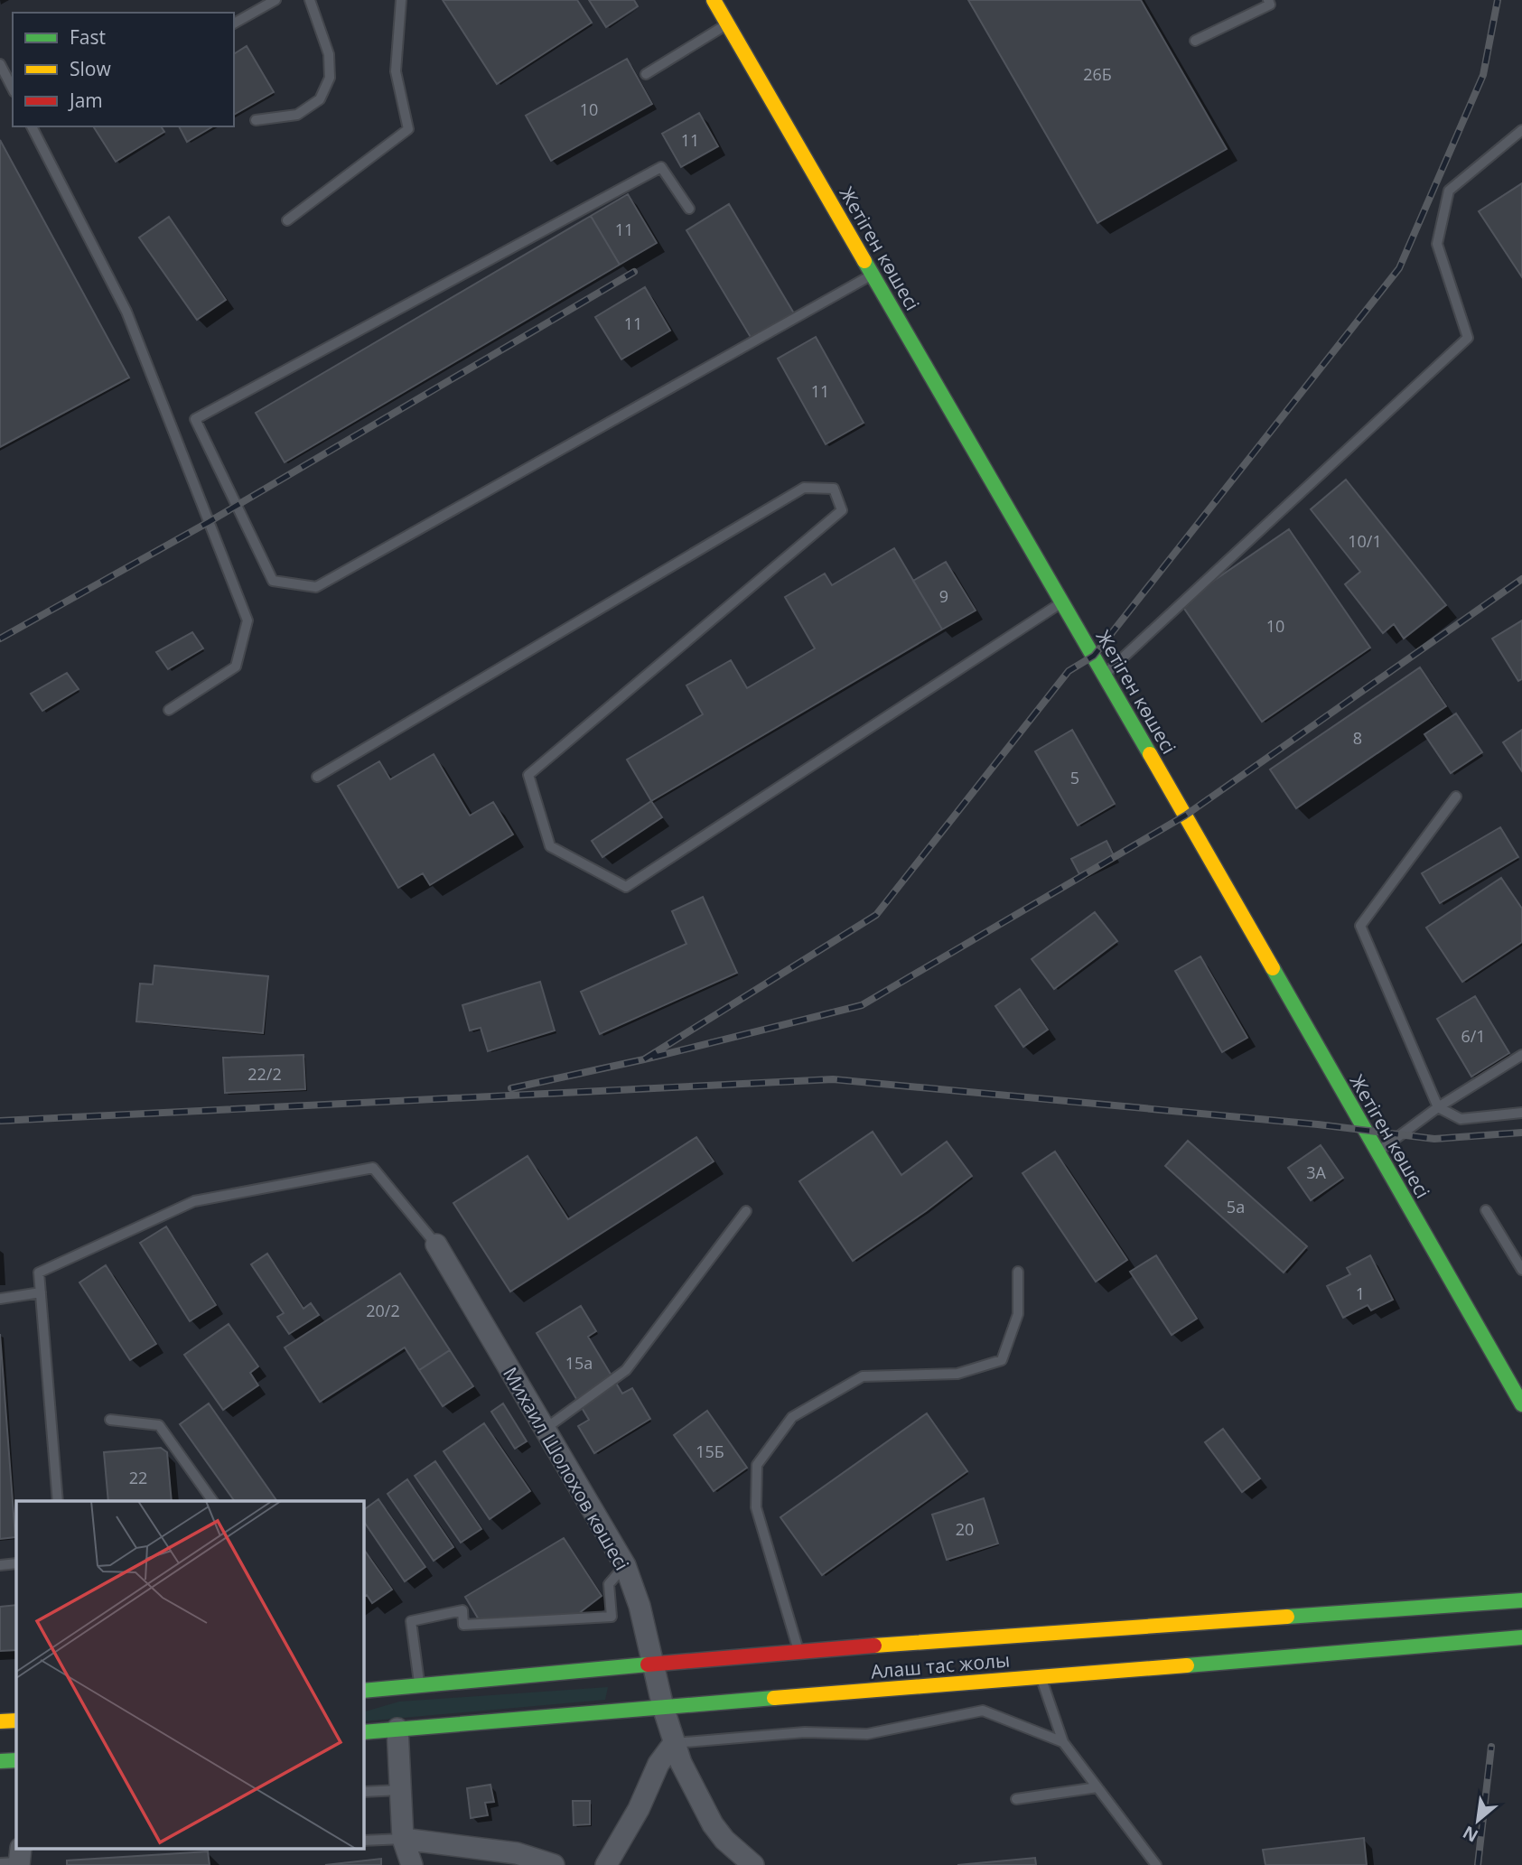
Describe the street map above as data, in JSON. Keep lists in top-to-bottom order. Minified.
{"streets":{"main road":["Жетіген көшесі","Алаш тас жолы"],"street":["Михаил Шолохов көшесі"]},"crossings":[["Михаил Шолохов көшесі","Алаш тас жолы"]],"house_numbers":["26Б","10","11","11","11","11","10/1","9","10","8","5","6/1","22/2","3А","5а","1","20/2","15а","15Б","22","20"],"legend":["Fast","Slow","Jam"],"north":"bottom left"}
